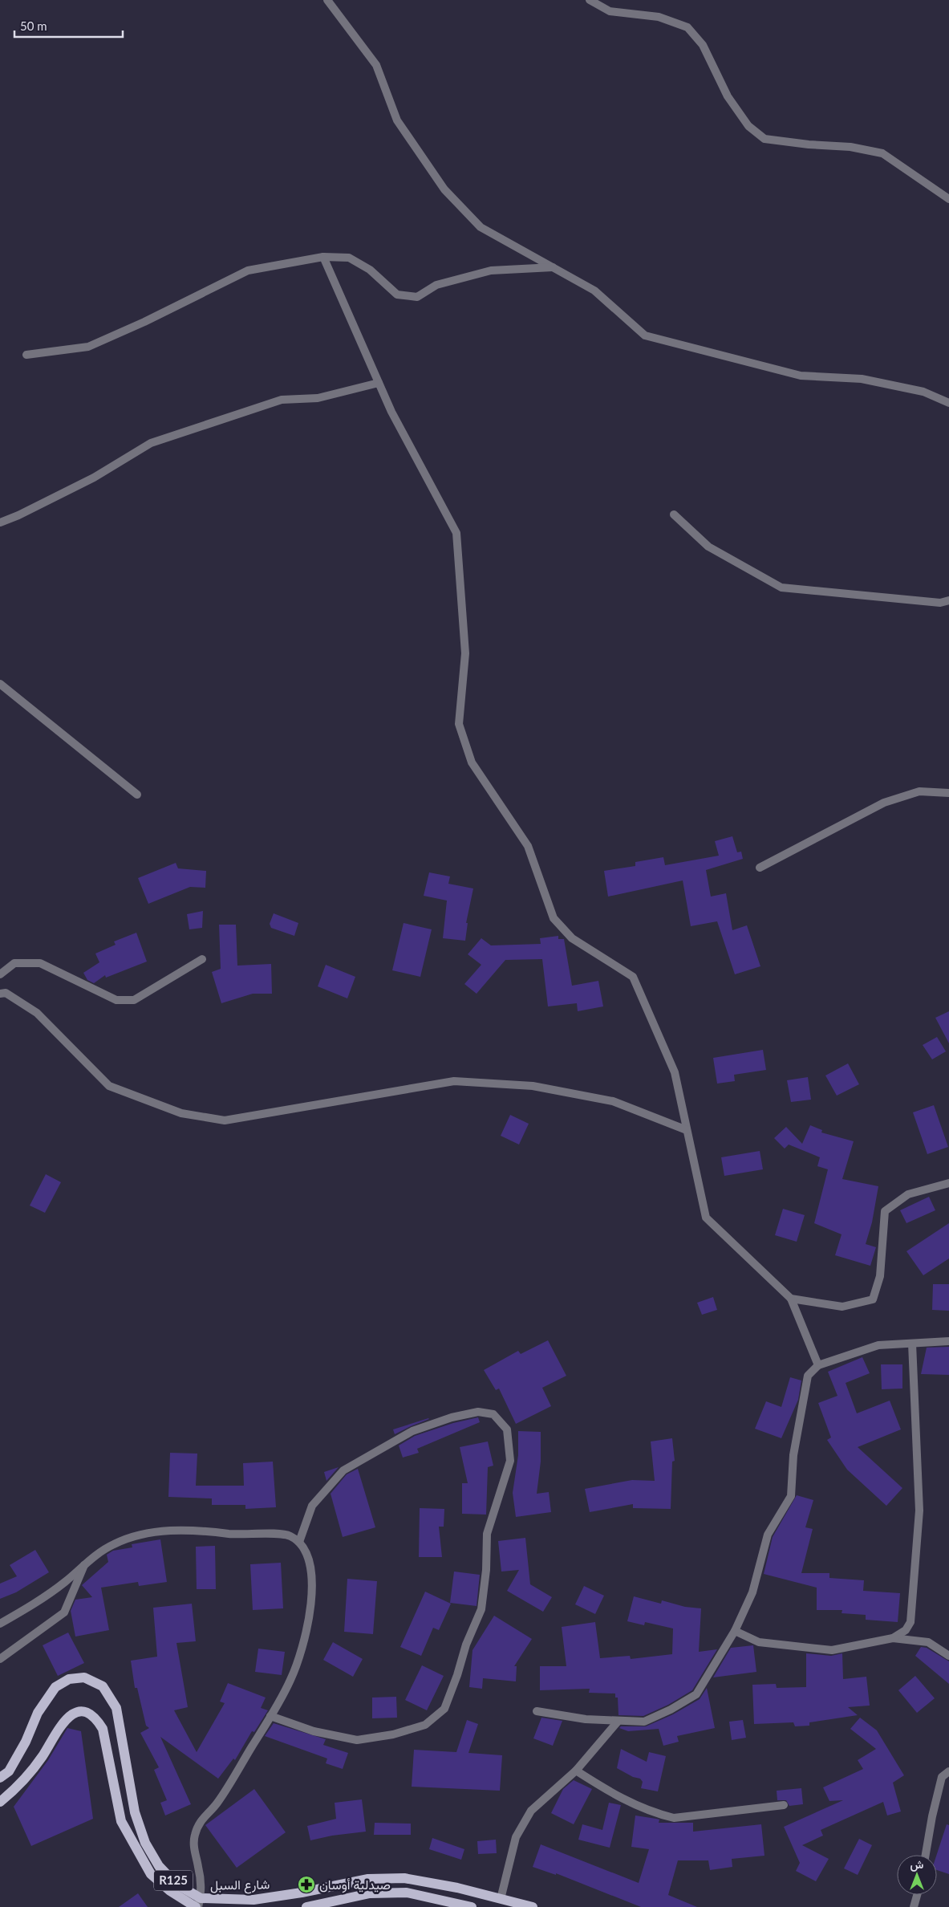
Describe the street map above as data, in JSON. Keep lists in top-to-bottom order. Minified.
{"streets":{"main road":["R125","شارع السبل"]},"crossings":[["R125","شارع السبل"]],"places":{"pharmacy":["صيدلية أوسان"]},"scale_bar":"50 m","north":"top"}
